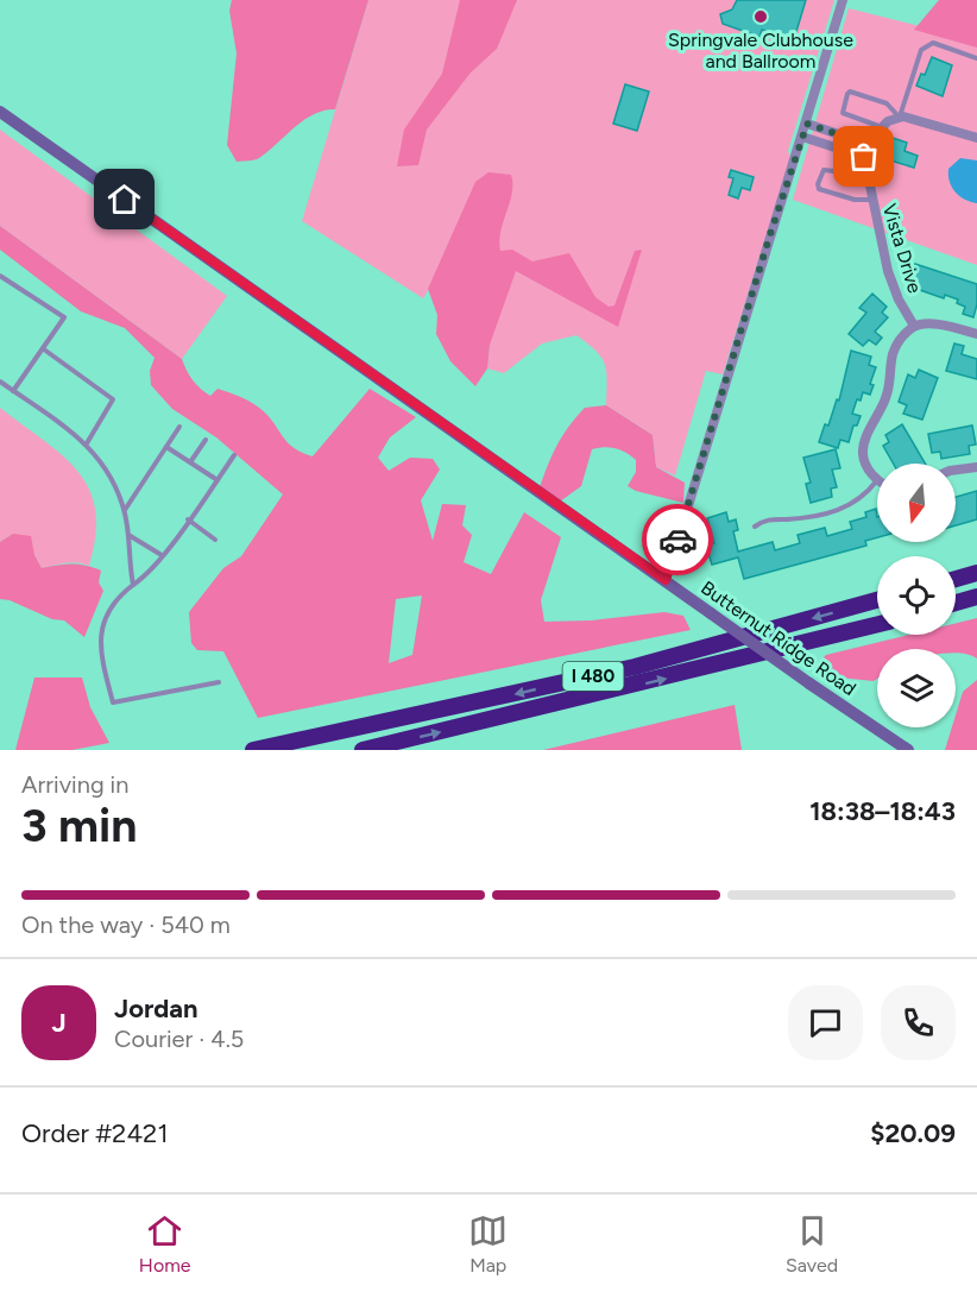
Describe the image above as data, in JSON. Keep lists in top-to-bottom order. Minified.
{"streets":{"highway":["I 480"],"street":["Vista Drive","Butternut Ridge Road"]},"places":["Springvale Clubhouse and Ballroom"],"north":"bottom","page":{"heading":["3 min","Arriving in","18:38–18:43"],"panel":["Jordan","Courier · 4.5","Order #2421","$20.09"],"bar":"On the way · 540 m","round":"J","tabs":["Home","Map","Saved"]}}
